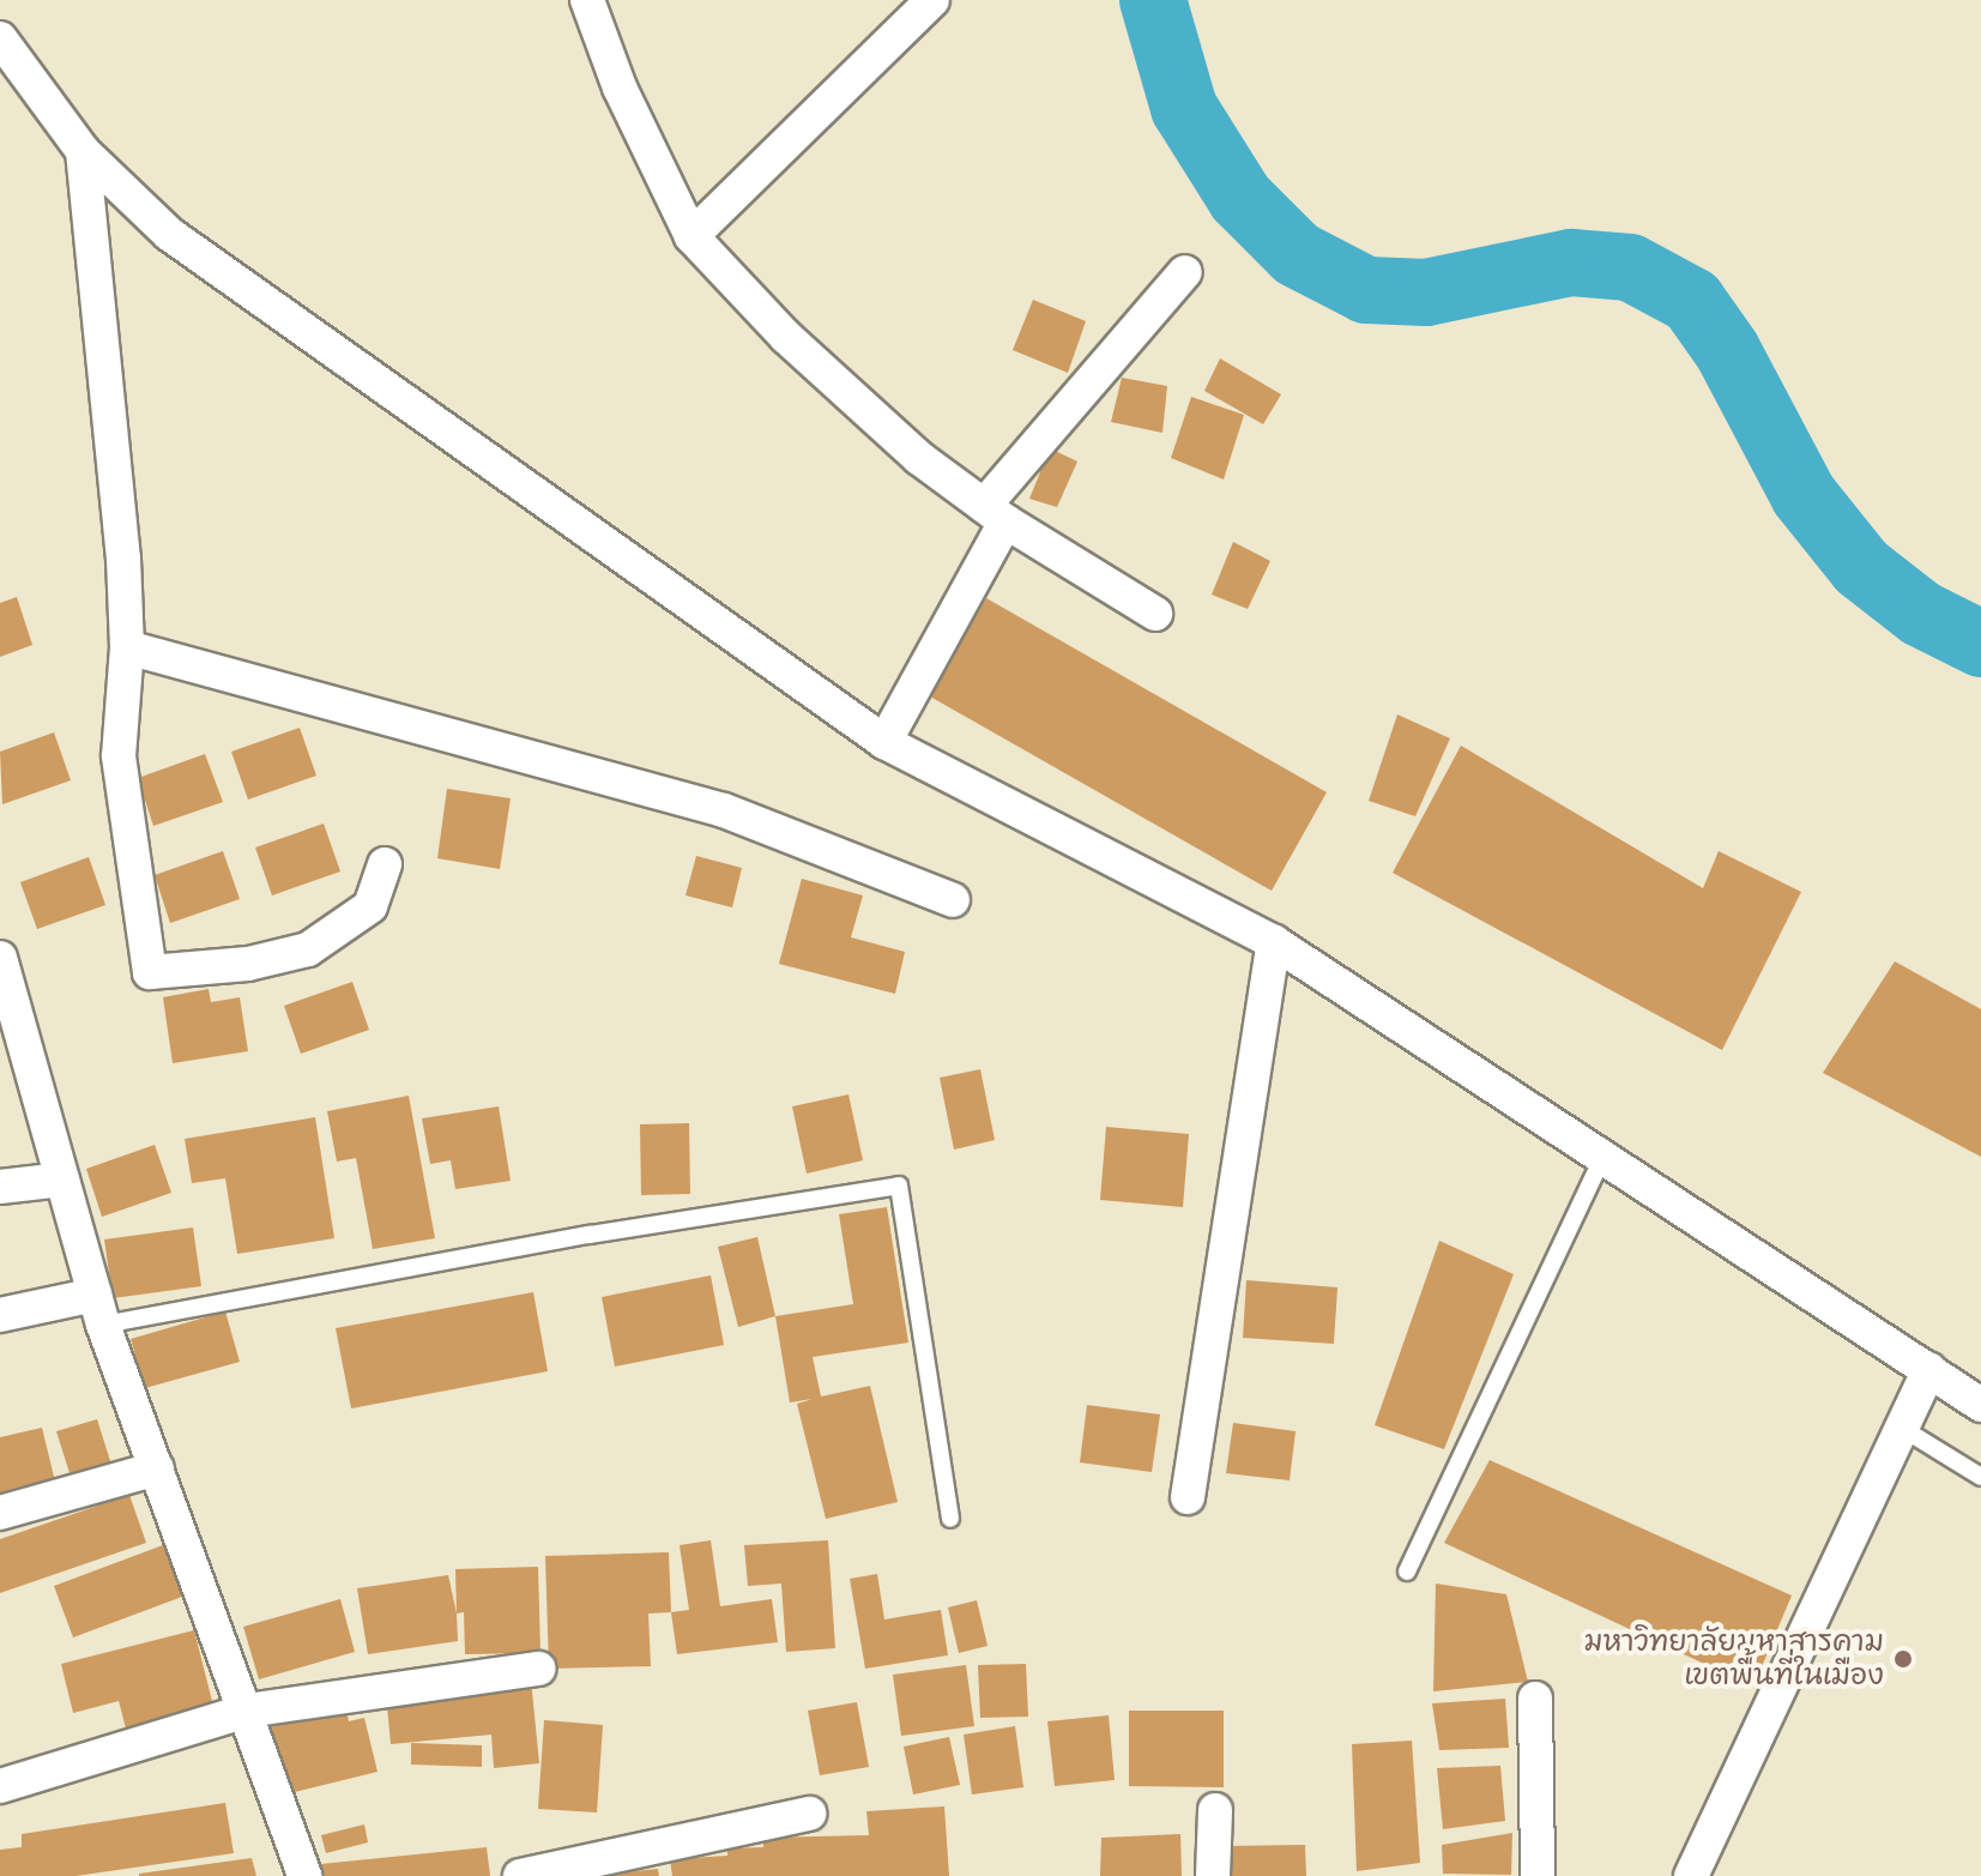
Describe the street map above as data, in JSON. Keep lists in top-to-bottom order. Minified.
{"places":["มหาวิทยาลัยมหาสารคาม เขตพื้นที่ในเมือง"]}
